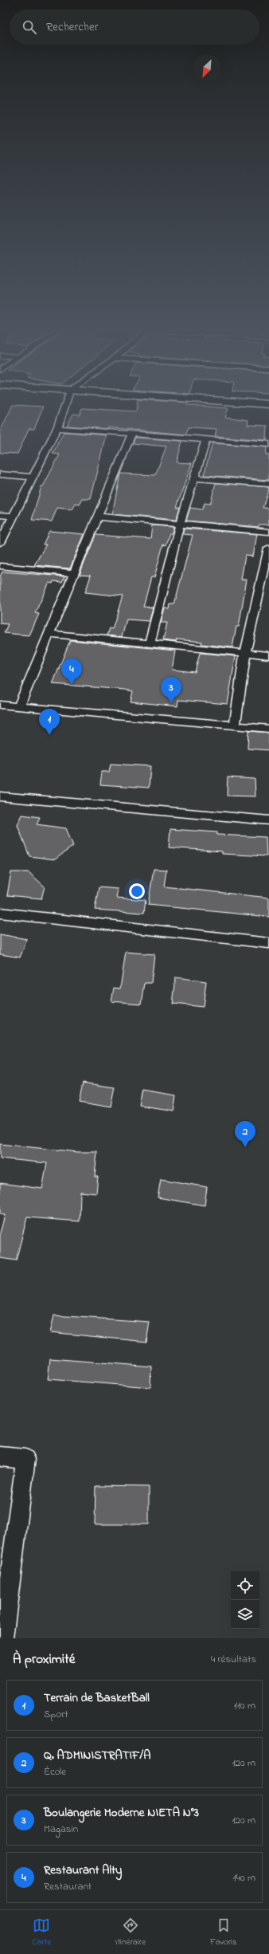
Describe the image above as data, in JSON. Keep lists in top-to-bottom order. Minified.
{"north":"bottom left","page":{"search":"Rechercher","pins":["4","3","1","2"],"heading":["À proximité","4 résultats"],"list":[{"mark":"1","name":"Terrain de BasketBall","note":"Sport","value":"110 m"},{"mark":"2","name":"Q. ADMINISTRATIF/A","note":"École","value":"120 m"},{"mark":"3","name":"Boulangerie Moderne NIETA N°3","note":"Magasin","value":"120 m"},{"mark":"4","name":"Restaurant Alty","note":"Restaurant","value":"140 m"}],"nav":["Carte","Itinéraire","Favoris"]}}
